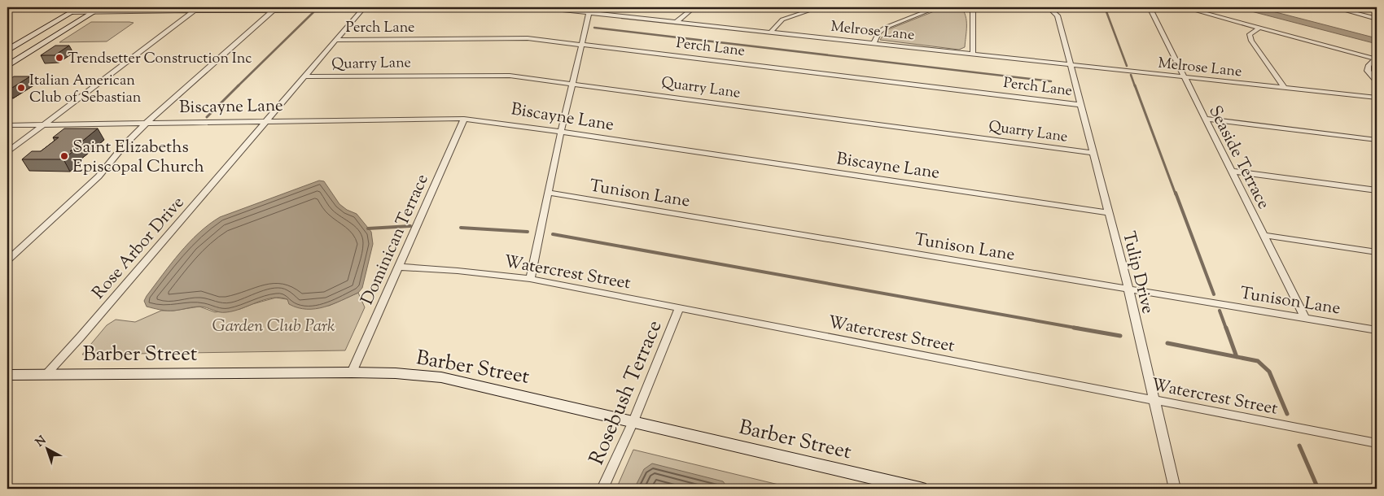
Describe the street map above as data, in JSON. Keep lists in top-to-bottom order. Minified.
{"streets":{"street":["Perch Lane","Melrose Lane","Quarry Lane","Biscayne Lane","Seaside Terrace","Tunison Lane","Dominican Terrace","Rose Arbor Drive","Watercrest Street","Tulip Drive","Barber Street","Rosebush Terrace"]},"crossings":[["Perch Lane","Rose Arbor Drive"],["Perch Lane","Tulip Drive"],["Melrose Lane","Seaside Terrace"],["Melrose Lane","Rose Arbor Drive"],["Melrose Lane","Tulip Drive"],["Quarry Lane","Rose Arbor Drive"],["Quarry Lane","Tulip Drive"],["Biscayne Lane","Dominican Terrace"],["Biscayne Lane","Rose Arbor Drive"],["Biscayne Lane","Tulip Drive"],["Seaside Terrace","Tunison Lane"],["Tunison Lane","Tulip Drive"],["Dominican Terrace","Watercrest Street"],["Dominican Terrace","Barber Street"],["Rose Arbor Drive","Barber Street"],["Watercrest Street","Tulip Drive"],["Watercrest Street","Rosebush Terrace"],["Barber Street","Rosebush Terrace"]],"parks":["Garden Club Park"],"places":["Trendsetter Construction Inc","Italian American Club of Sebastian","Saint Elizabeths Episcopal Church"],"north":"top left"}
